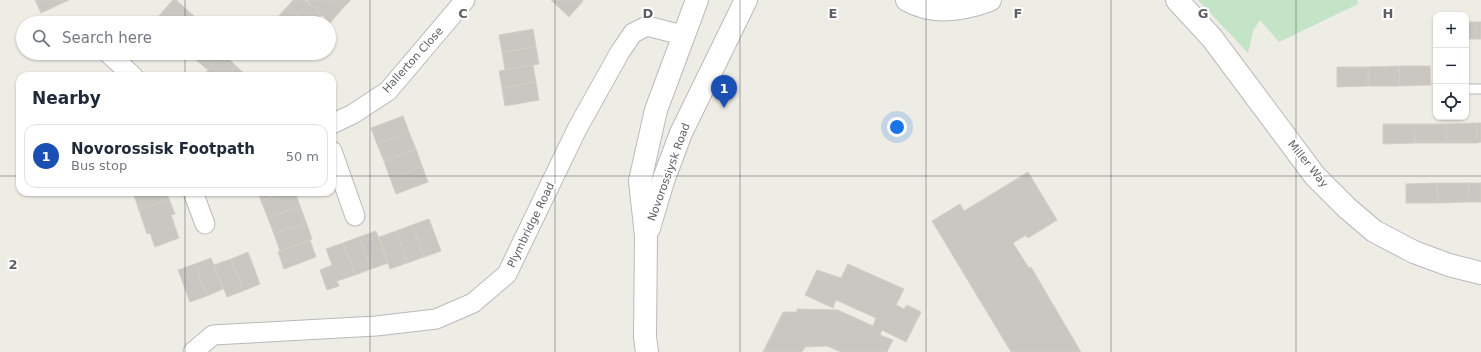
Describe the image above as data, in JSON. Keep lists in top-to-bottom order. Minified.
{"streets":{"main road":["Miller Way","Novorossiysk Road"],"street":["Hallerton Close","Plymbridge Road"]},"crossings":[["Novorossiysk Road","Plymbridge Road"]],"page":{"map_buttons":["+","−"],"search":"Search here","heading":"Nearby","pins":"1","list":[{"mark":"1","name":"Novorossisk Footpath","note":"Bus stop","value":"50 m"}]},"grid":{"columns":["C","D","E","F","G","H"],"rows":["2"]}}
